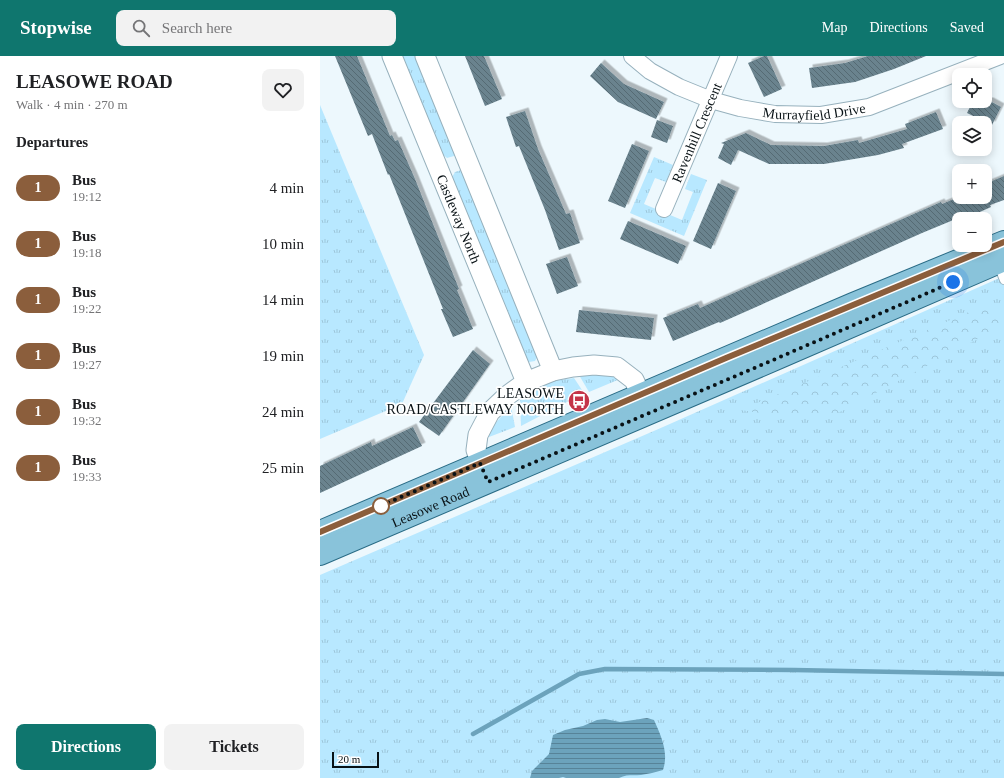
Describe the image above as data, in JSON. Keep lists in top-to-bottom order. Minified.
{"streets":{"main road":["Leasowe Road"],"street":["Murrayfield Drive","Ravenhill Crescent","Castleway North"]},"crossings":[["Murrayfield Drive","Ravenhill Crescent"]],"places":{"bus stop":["LEASOWE ROAD/CASTLEWAY NORTH"]},"lines":["bus line 1"],"scale_bar":"20 m","page":{"header":"Stopwise","search":"Search here","nav":["Map","Directions","Saved"],"heading":[["LEASOWE ROAD","Walk · 4 min · 270 m"],"Departures"],"map_buttons":["+","−"],"list":[{"mark":"1","name":"Bus","note":"19:12","value":"4 min"},{"mark":"1","name":"Bus","note":"19:18","value":"10 min"},{"mark":"1","name":"Bus","note":"19:22","value":"14 min"},{"mark":"1","name":"Bus","note":"19:27","value":"19 min"},{"mark":"1","name":"Bus","note":"19:32","value":"24 min"},{"mark":"1","name":"Bus","note":"19:33","value":"25 min"}],"buttons":["Directions","Tickets"],"scale":"20 m"}}
